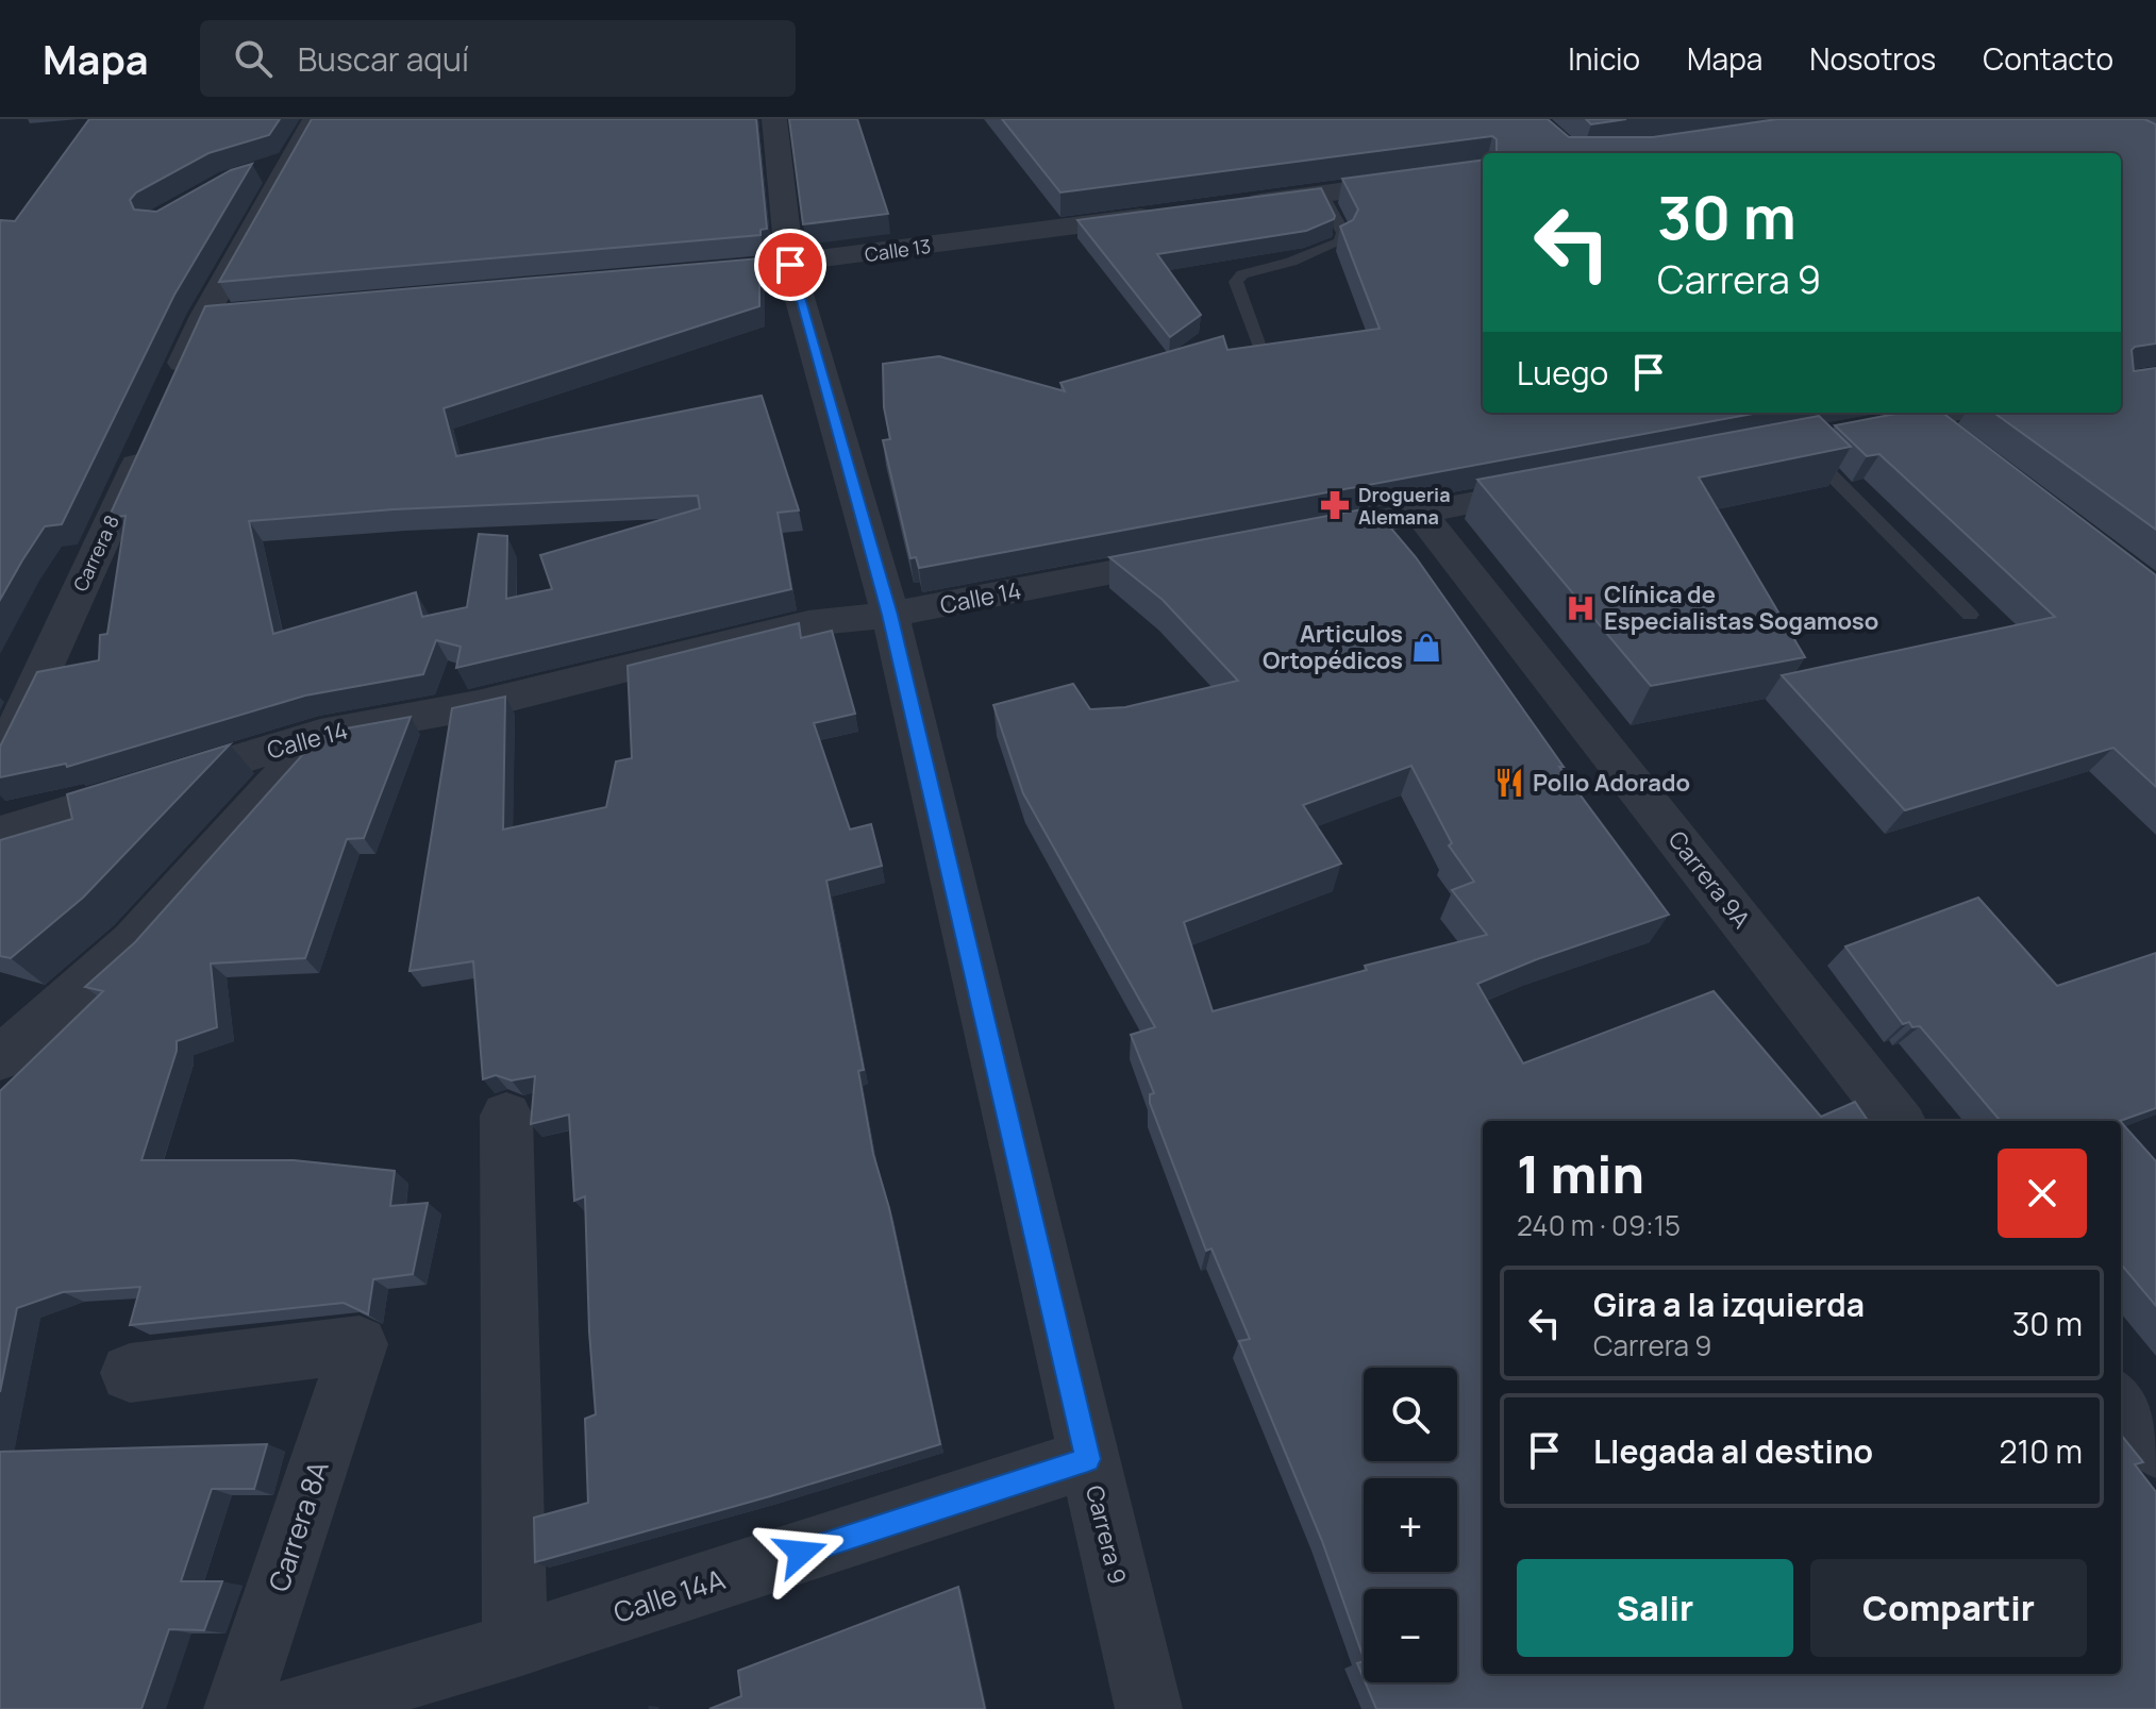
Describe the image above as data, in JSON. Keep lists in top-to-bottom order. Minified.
{"streets":{"street":["Calle 13","Carrera 8","Calle 14","Carrera 9A","Carrera 8A","Carrera 9","Calle 14A"]},"crossings":[["Calle 13","Carrera 9"],["Calle 14","Carrera 9"],["Carrera 9","Calle 14A"]],"places":{"pharmacy":["Drogueria Alemana"],"hospital":["Clínica de Especialistas Sogamoso"],"shop":["Articulos Ortopédicos"],"restaurant":["Pollo Adorado"]},"page":{"header":"Mapa","search":"Buscar aquí","nav":["Inicio","Mapa","Nosotros","Contacto"],"turn":["30 m","Carrera 9"],"then":"Luego","heading":["1 min","240 m · 09:15"],"list":[{"name":"Gira a la izquierda","note":"Carrera 9","value":"30 m"},{"name":"Llegada al destino","value":"210 m"}],"map_buttons":["+","−"],"buttons":["Salir","Compartir"]}}
